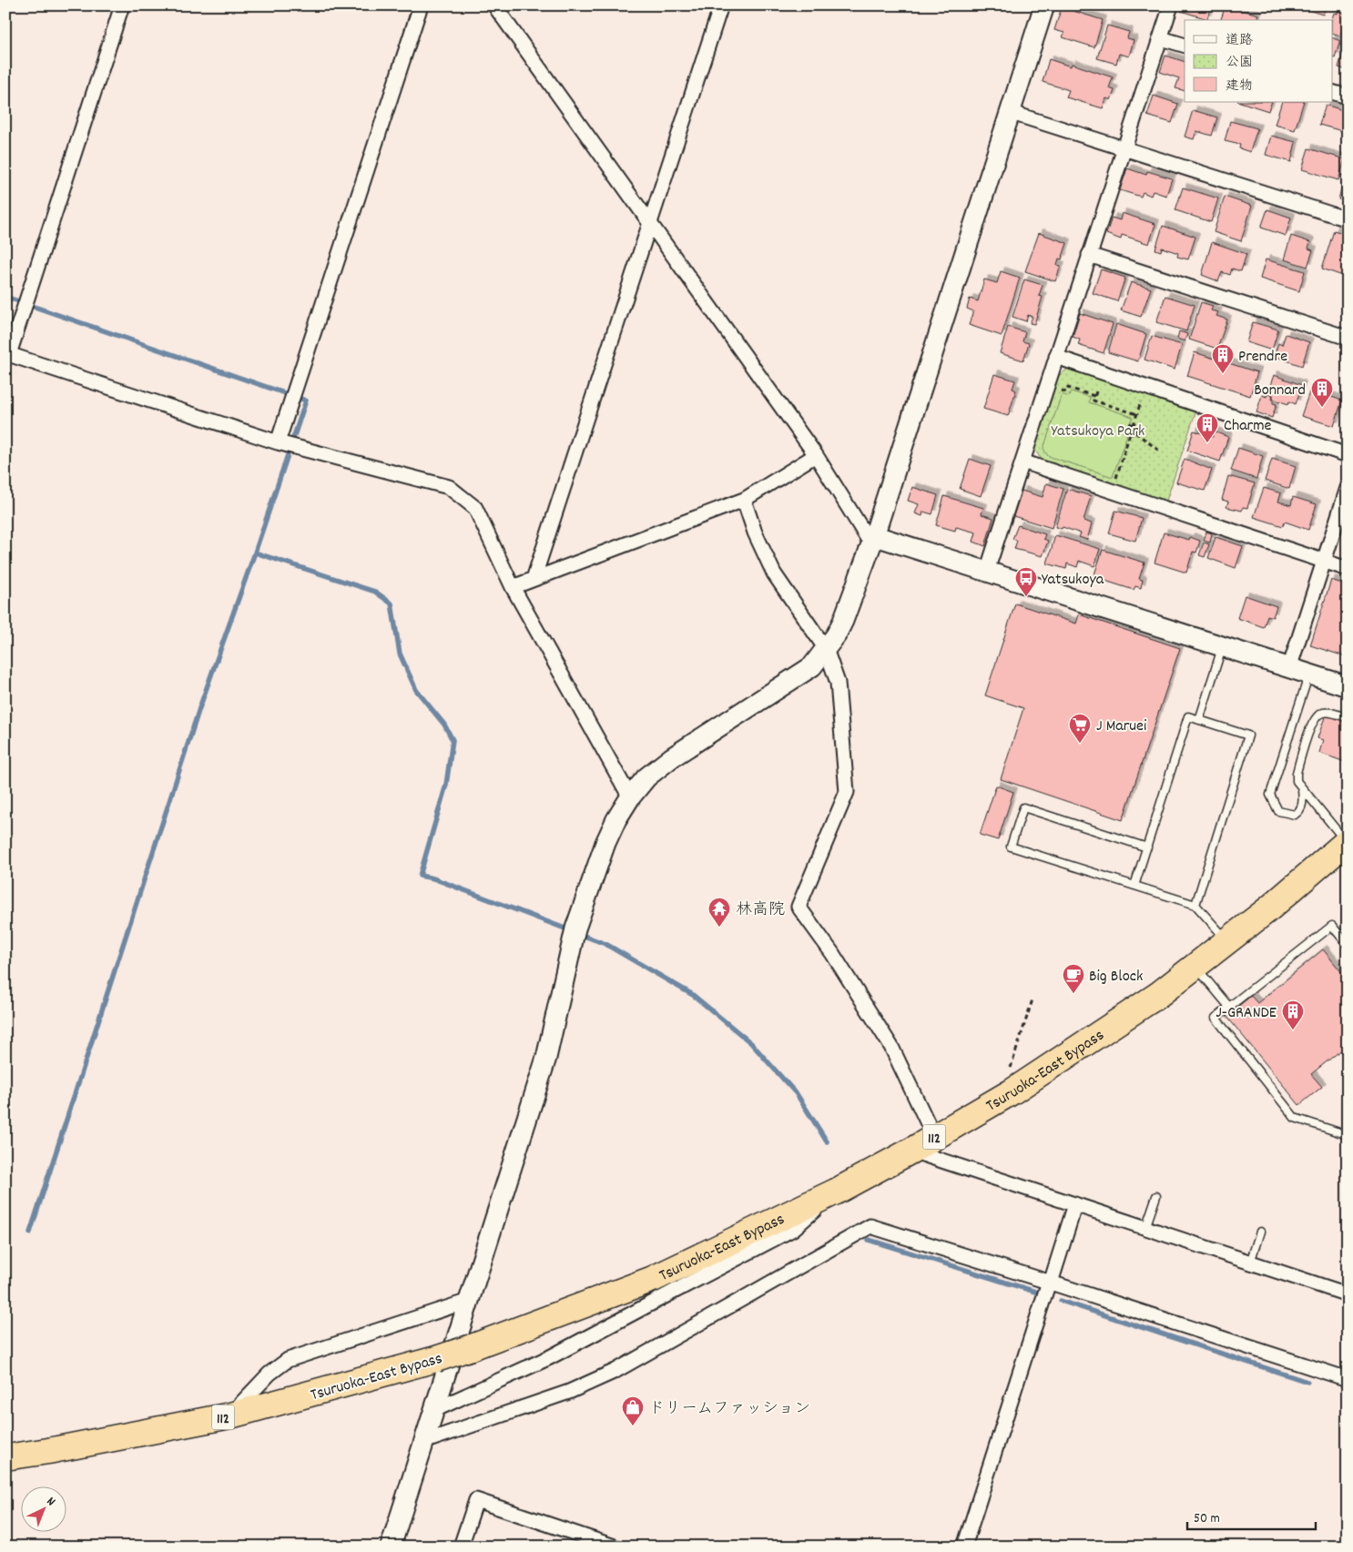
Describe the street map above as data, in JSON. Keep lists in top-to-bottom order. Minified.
{"streets":{"highway":["Tsuruoka-East Bypass","112"]},"parks":["Yatsukoya Park"],"places":{"building":["Prendre","Bonnard","Charme","J-GRANDE"],"bus stop":["Yatsukoya"],"supermarket":["J Maruei"],"temple":["林高院"],"cafe":["Big Block"],"shop":["ドリームファッション"]},"legend":["道路","公園","建物"],"scale_bar":"50 m","north":"top right"}
